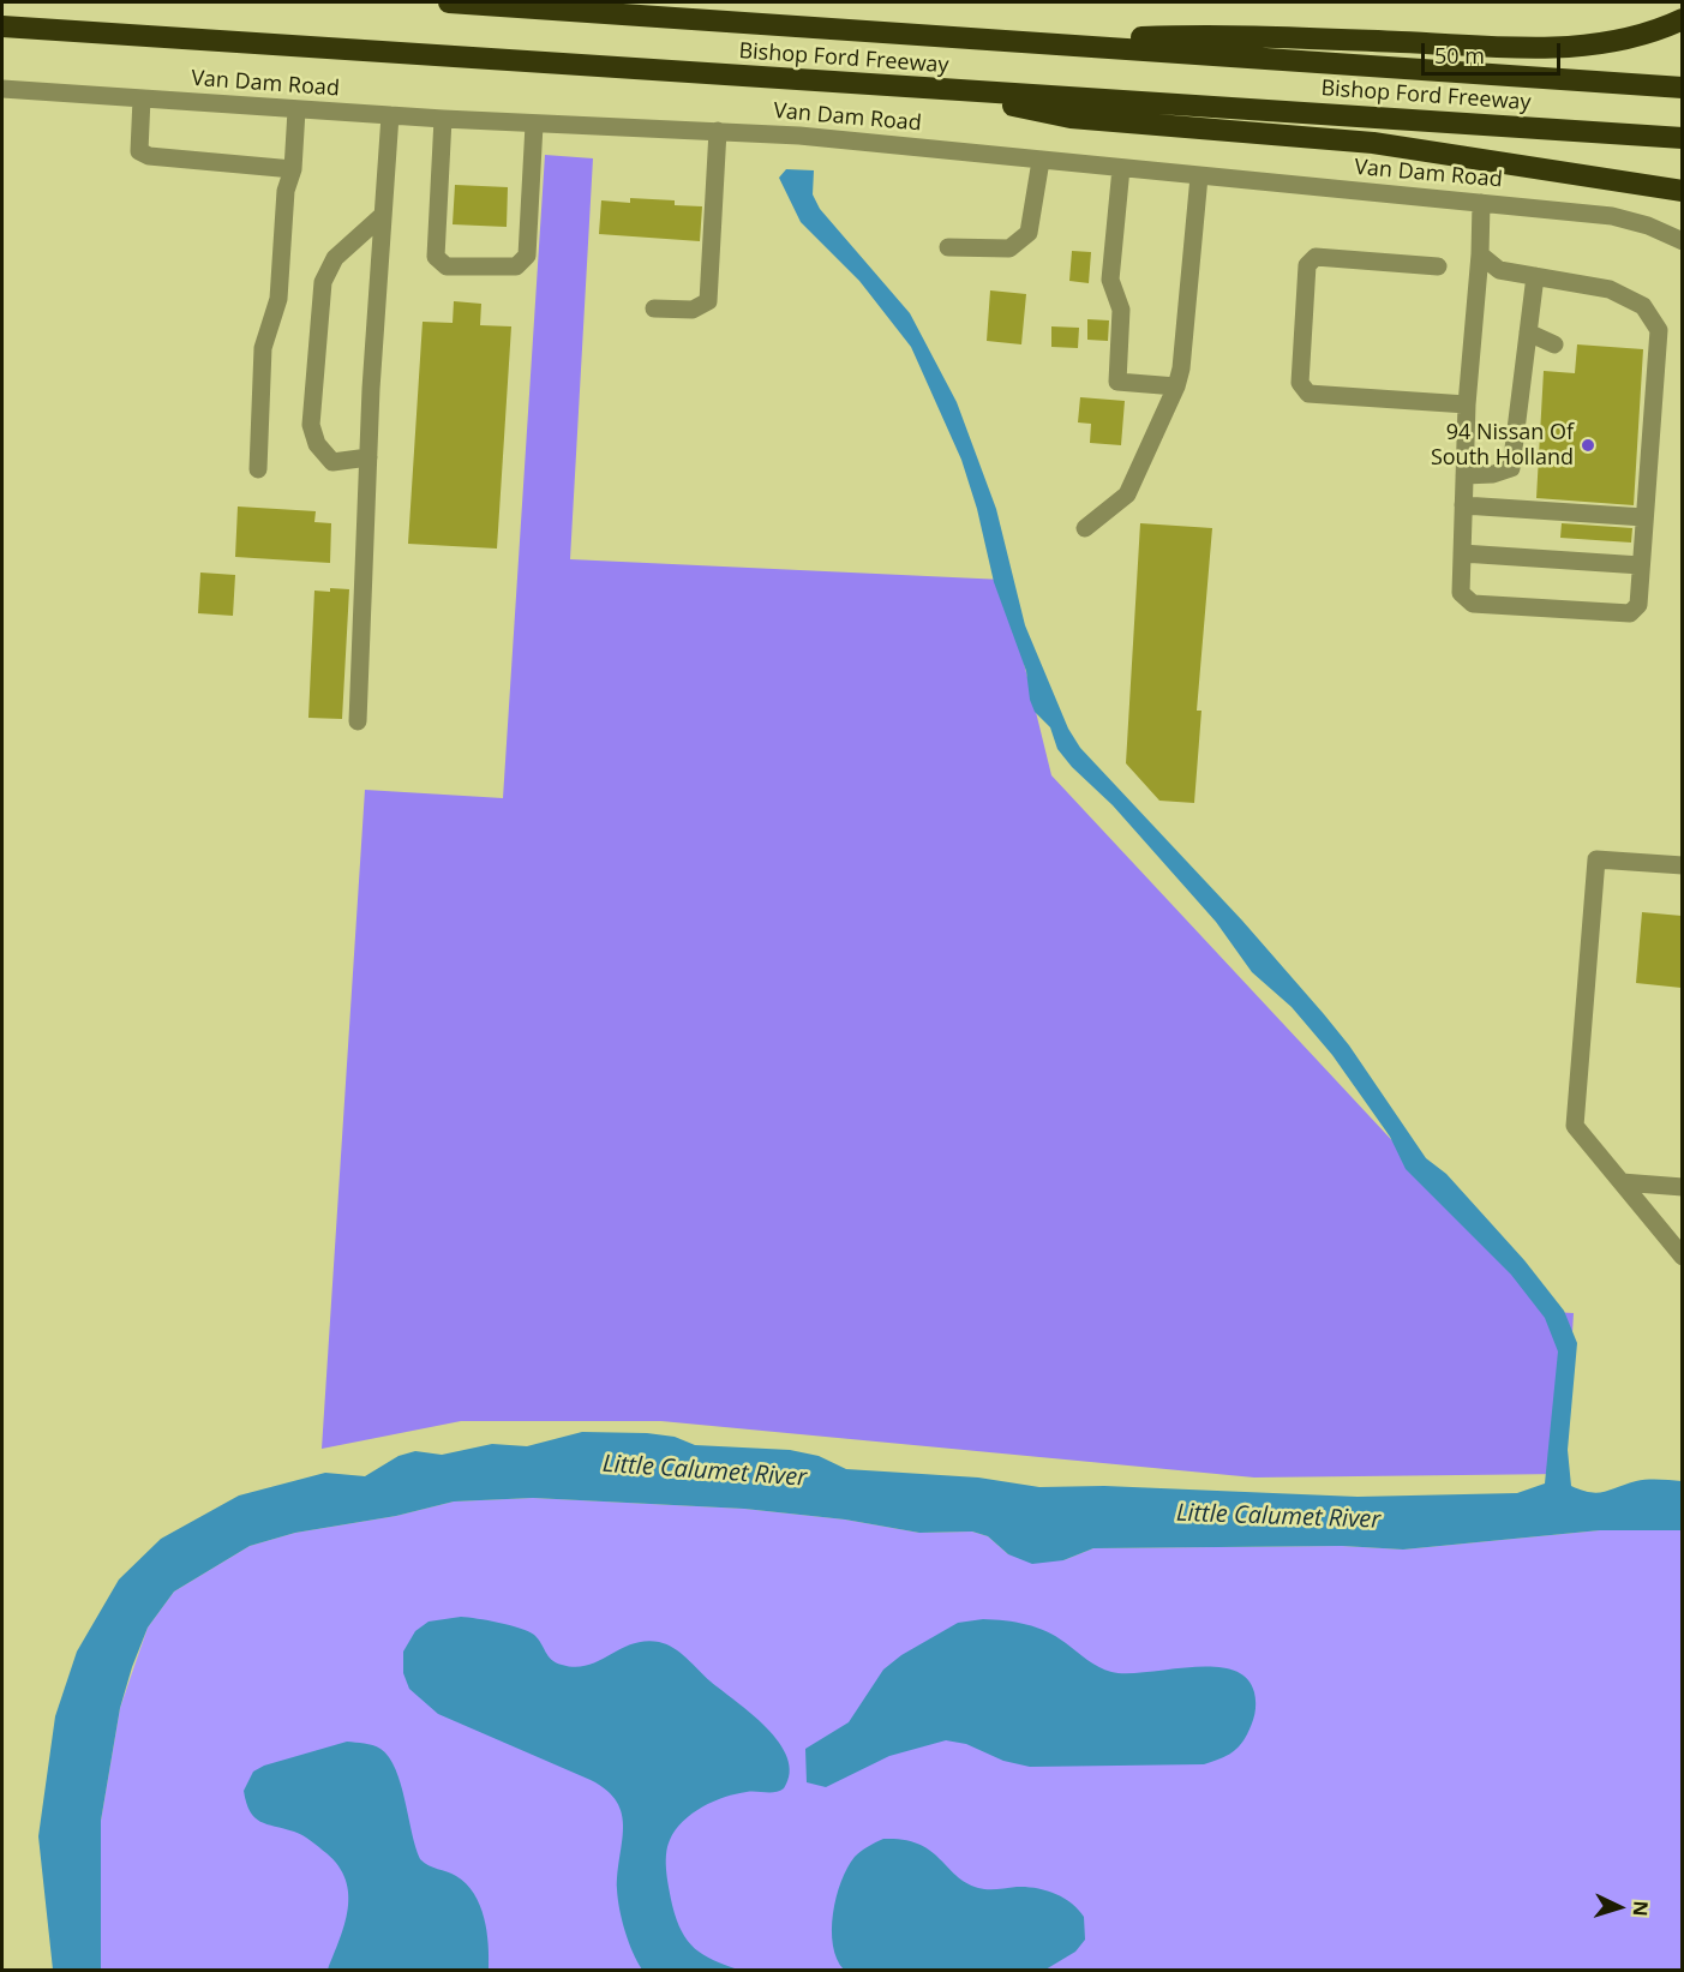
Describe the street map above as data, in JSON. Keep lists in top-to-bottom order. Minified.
{"streets":{"highway":["Bishop Ford Freeway"],"street":["Van Dam Road"]},"water":["Little Calumet River"],"places":["94 Nissan Of South Holland"],"scale_bar":"50 m","north":"right"}
